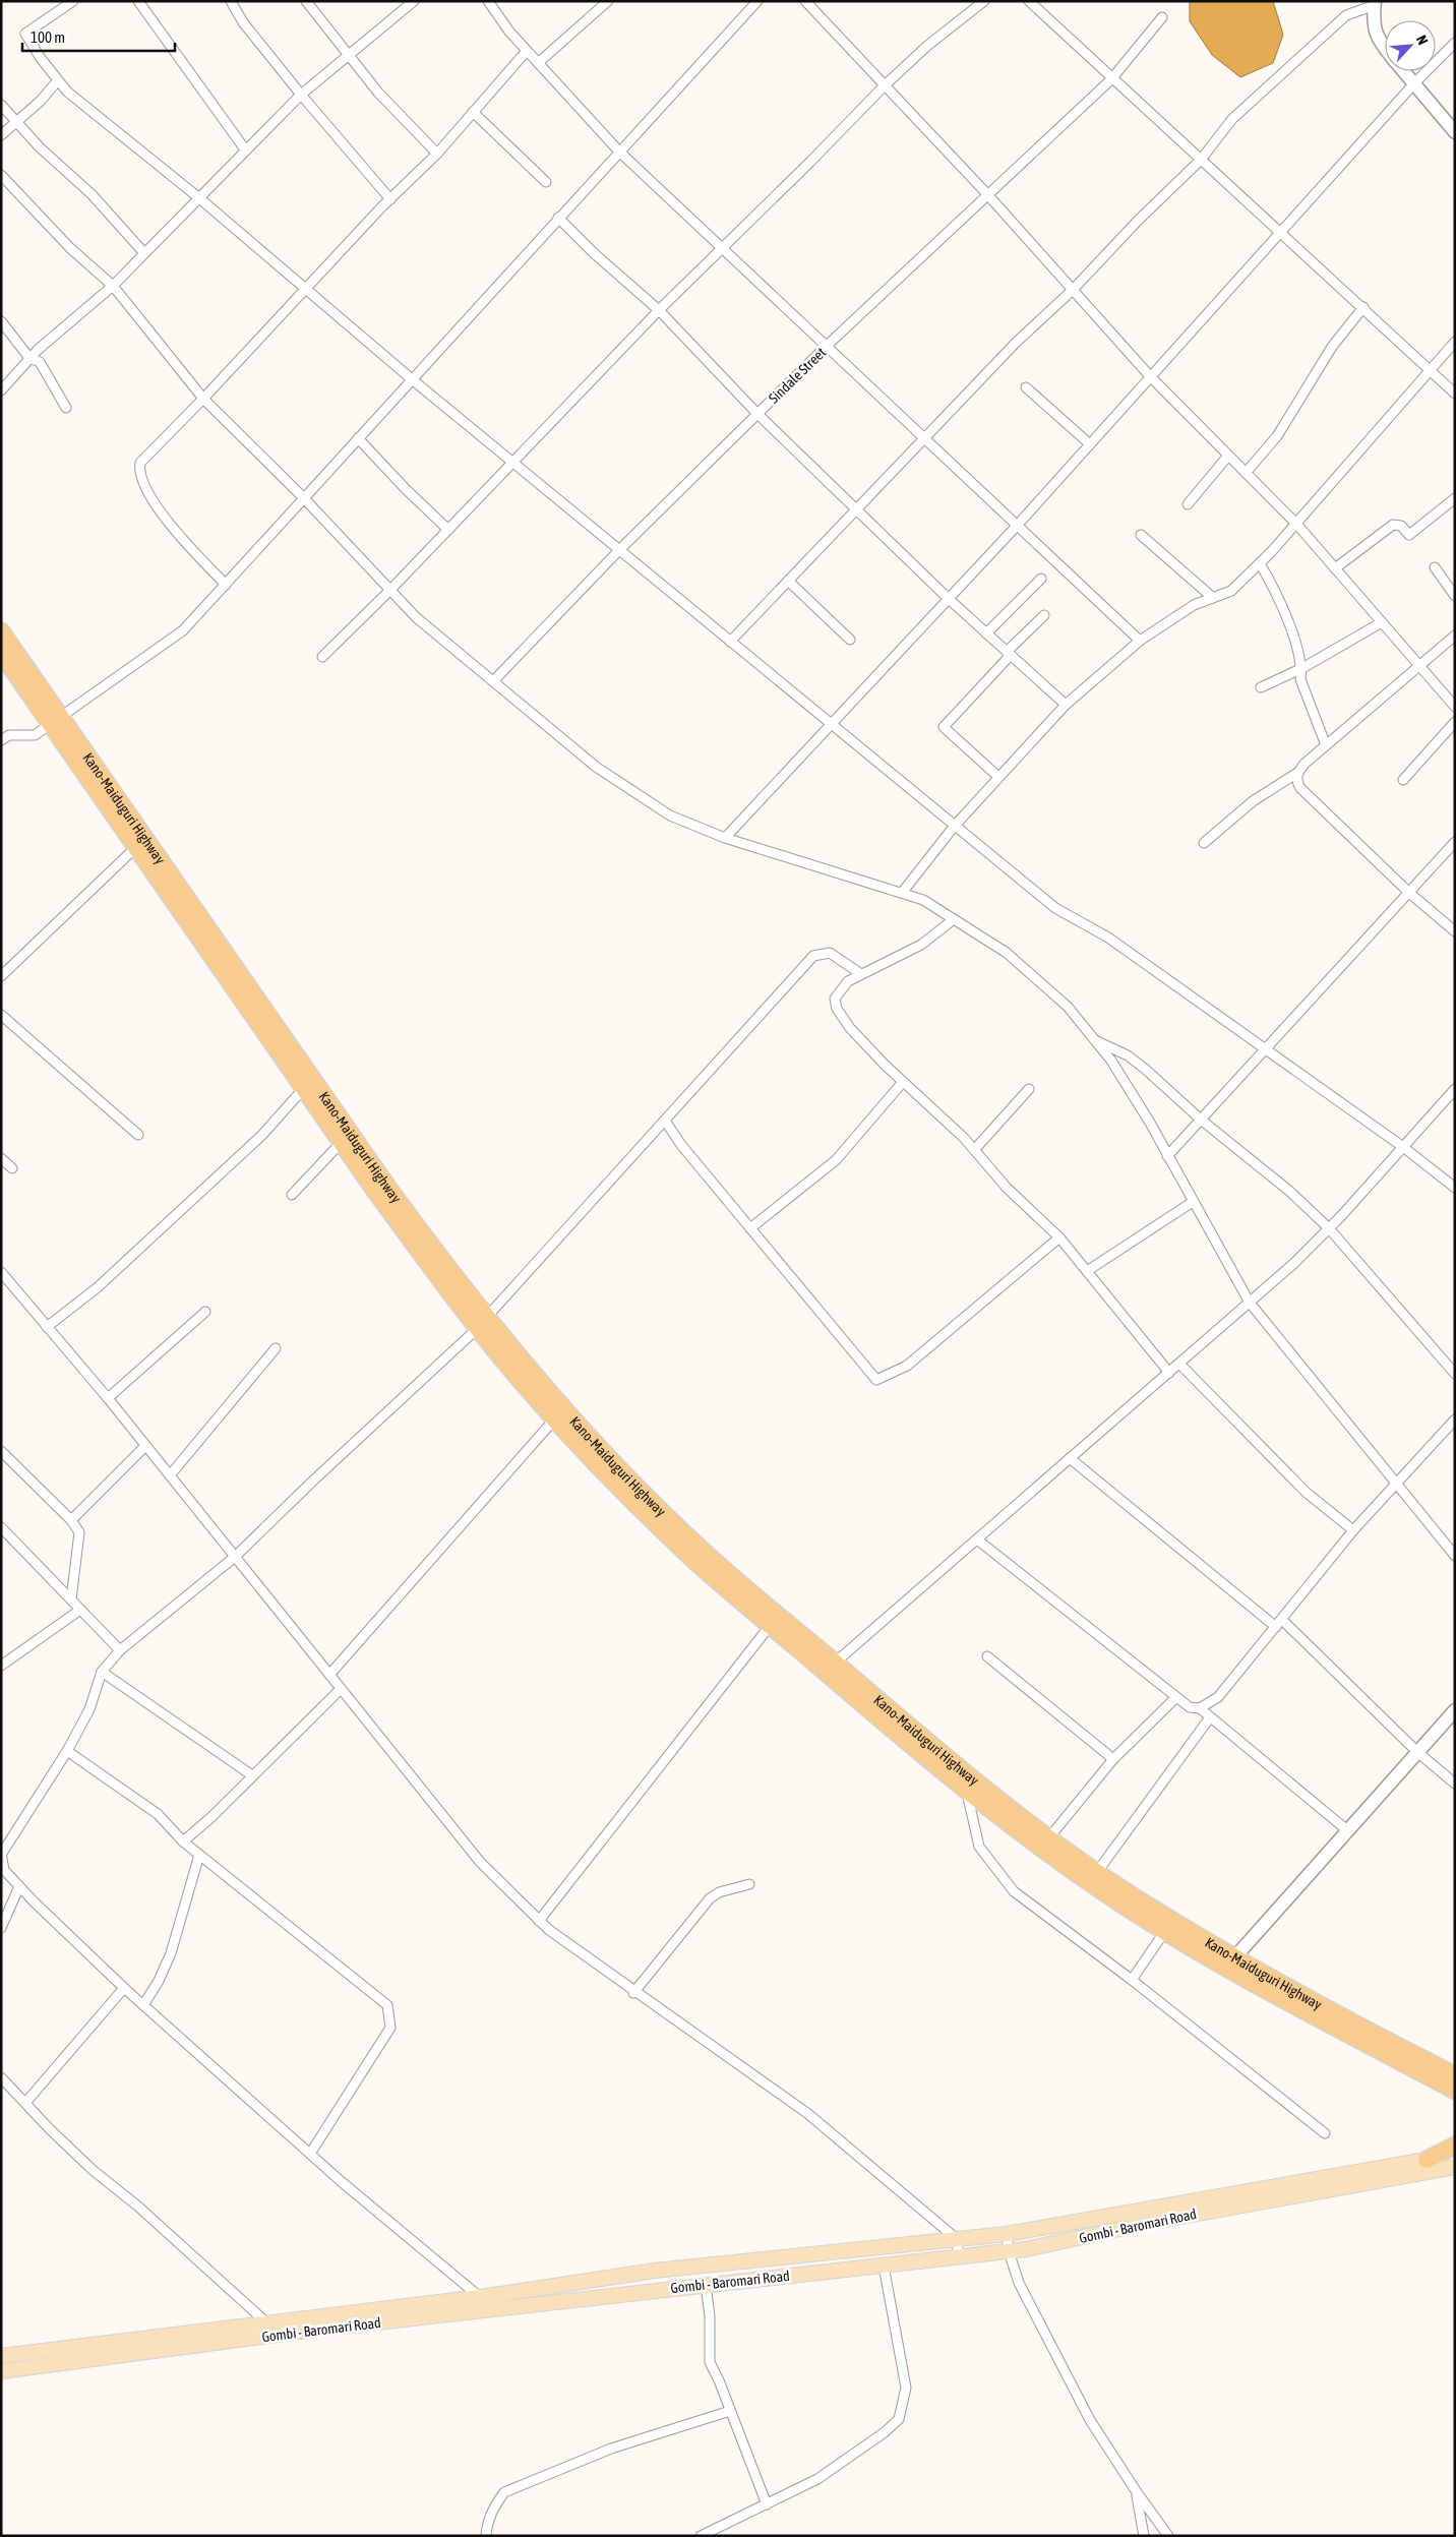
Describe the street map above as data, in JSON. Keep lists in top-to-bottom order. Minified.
{"streets":{"highway":["Kano-Maiduguri Highway"],"main road":["Gombi - Baromari Road"],"street":["Sindale Street"]},"scale_bar":"100 m","north":"top right"}
